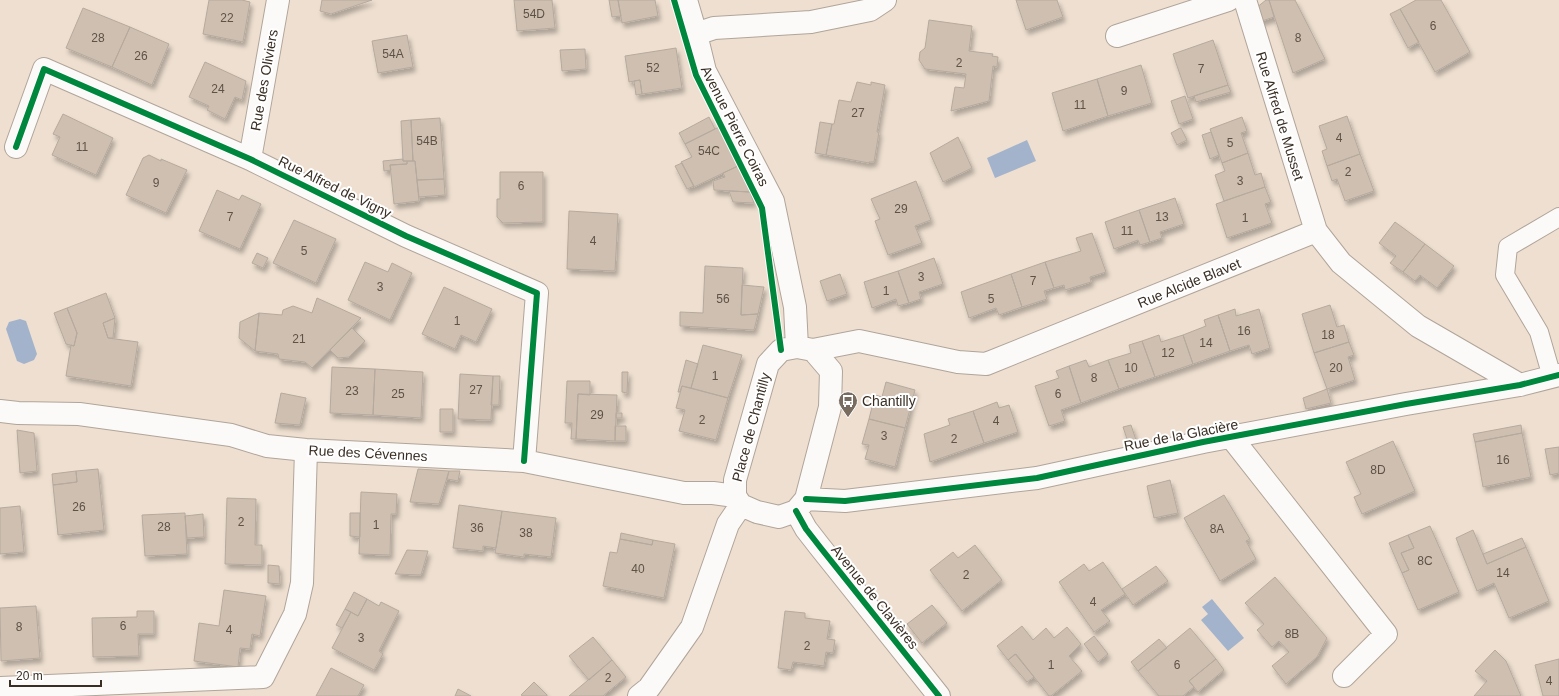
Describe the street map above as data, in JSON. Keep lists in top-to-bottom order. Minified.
{"streets":{"street":["Rue des Oliviers","Rue Alfred de Musset","Avenue Pierre Coiras","Rue Alfred de Vigny","Rue Alcide Blavet","Place de Chantilly","Rue de la Glacière","Rue des Cévennes","Avenue de Clavières"]},"crossings":[["Rue des Oliviers","Rue Alfred de Vigny"],["Rue Alfred de Musset","Rue Alcide Blavet"],["Avenue Pierre Coiras","Rue Alcide Blavet"],["Avenue Pierre Coiras","Place de Chantilly"],["Rue Alfred de Vigny","Rue des Cévennes"],["Rue Alcide Blavet","Place de Chantilly"],["Place de Chantilly","Rue des Cévennes"],["Rue de la Glacière","Avenue de Clavières"]],"places":{"bus stop":["Chantilly"]},"house_numbers":["54D","22","6","28","8","54A","26","2","52","7","24","9","11","27","4","54B","5","11","54C","2","3","9","6","29","7","13","1","11","4","5","3","7","3","1","56","5","1","16","18","21","14","12","10","20","1","8","27","23","25","6","29","2","4","3","2","16","8D","26","2","1","28","36","8A","38","8C","40","14","2","4","6","8","4","8B","3","2","1","6","2","4"],"scale_bar":"20 m"}
